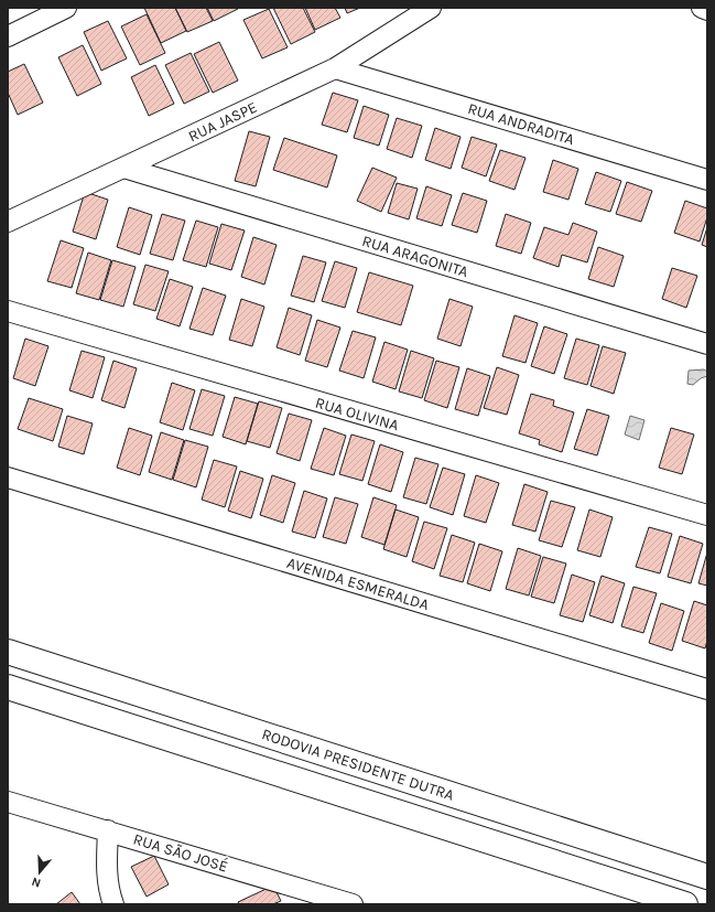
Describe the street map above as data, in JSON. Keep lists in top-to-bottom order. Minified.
{"streets":{"highway":["RODOVIA PRESIDENTE DUTRA"],"street":["RUA JASPE","RUA ANDRADITA","RUA ARAGONITA","RUA OLIVINA","AVENIDA ESMERALDA","RUA SÃO JOSÉ"]},"crossings":[["RUA JASPE","RUA ANDRADITA"],["RUA JASPE","RUA ARAGONITA"]],"north":"bottom"}
